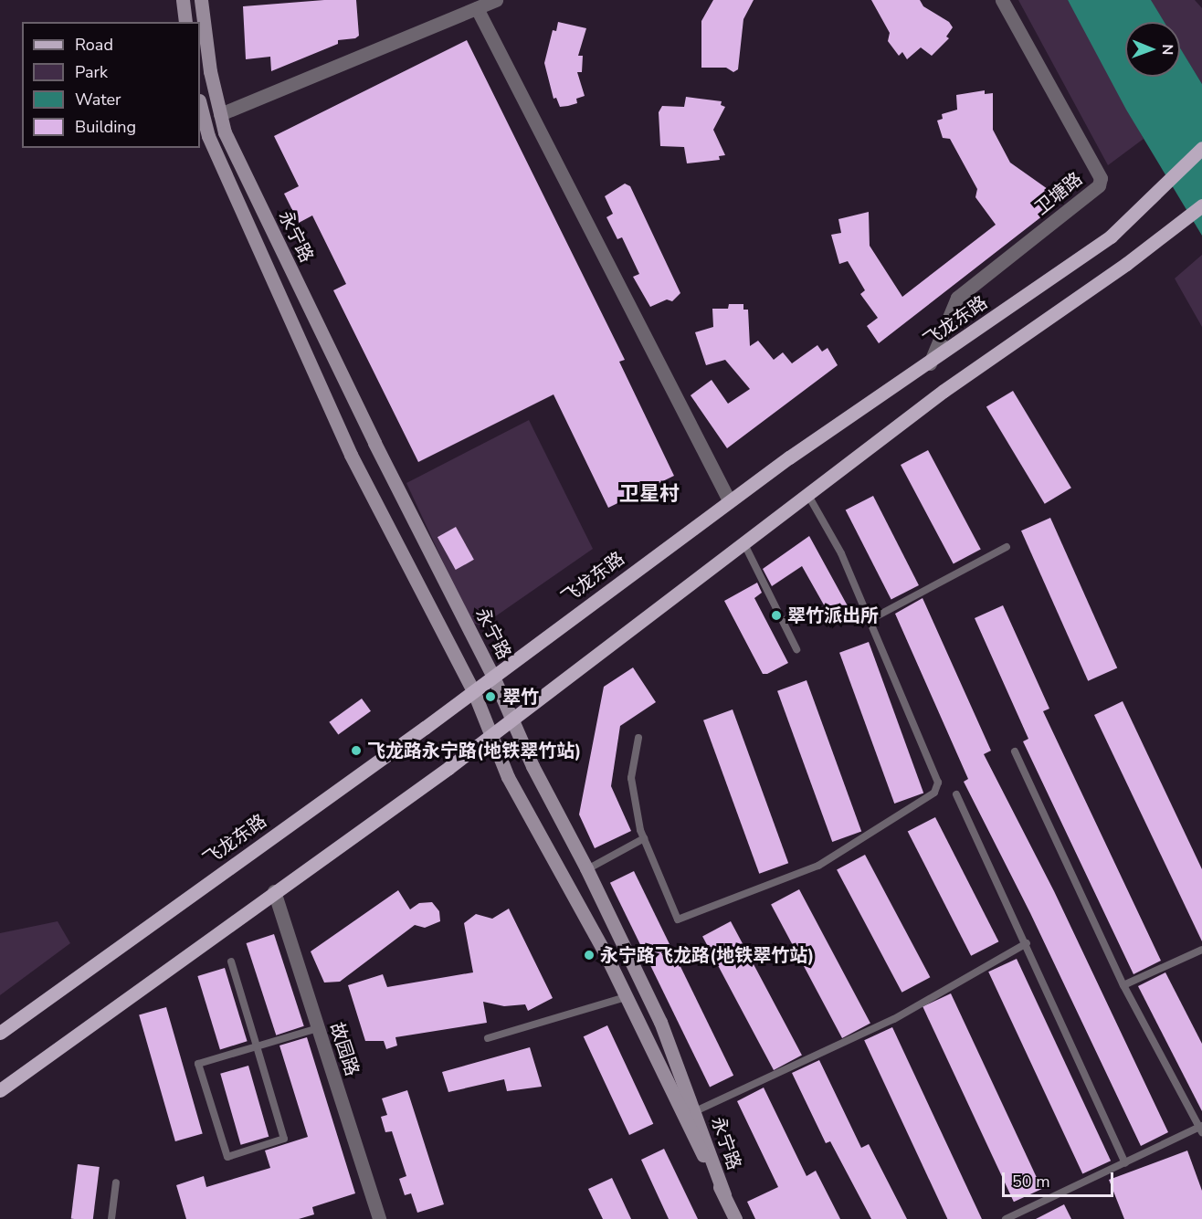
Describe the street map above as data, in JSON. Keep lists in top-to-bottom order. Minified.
{"streets":{"main road":["永宁路","飞龙东路"],"street":["卫塘路","故园路"]},"crossings":[["卫塘路","飞龙东路"],["永宁路","飞龙东路"]],"districts":["卫星村"],"places":["翠竹派出所","翠竹","飞龙路永宁路(地铁翠竹站)","永宁路飞龙路(地铁翠竹站)"],"legend":["Road","Park","Water","Building"],"scale_bar":"50 m","north":"right"}
